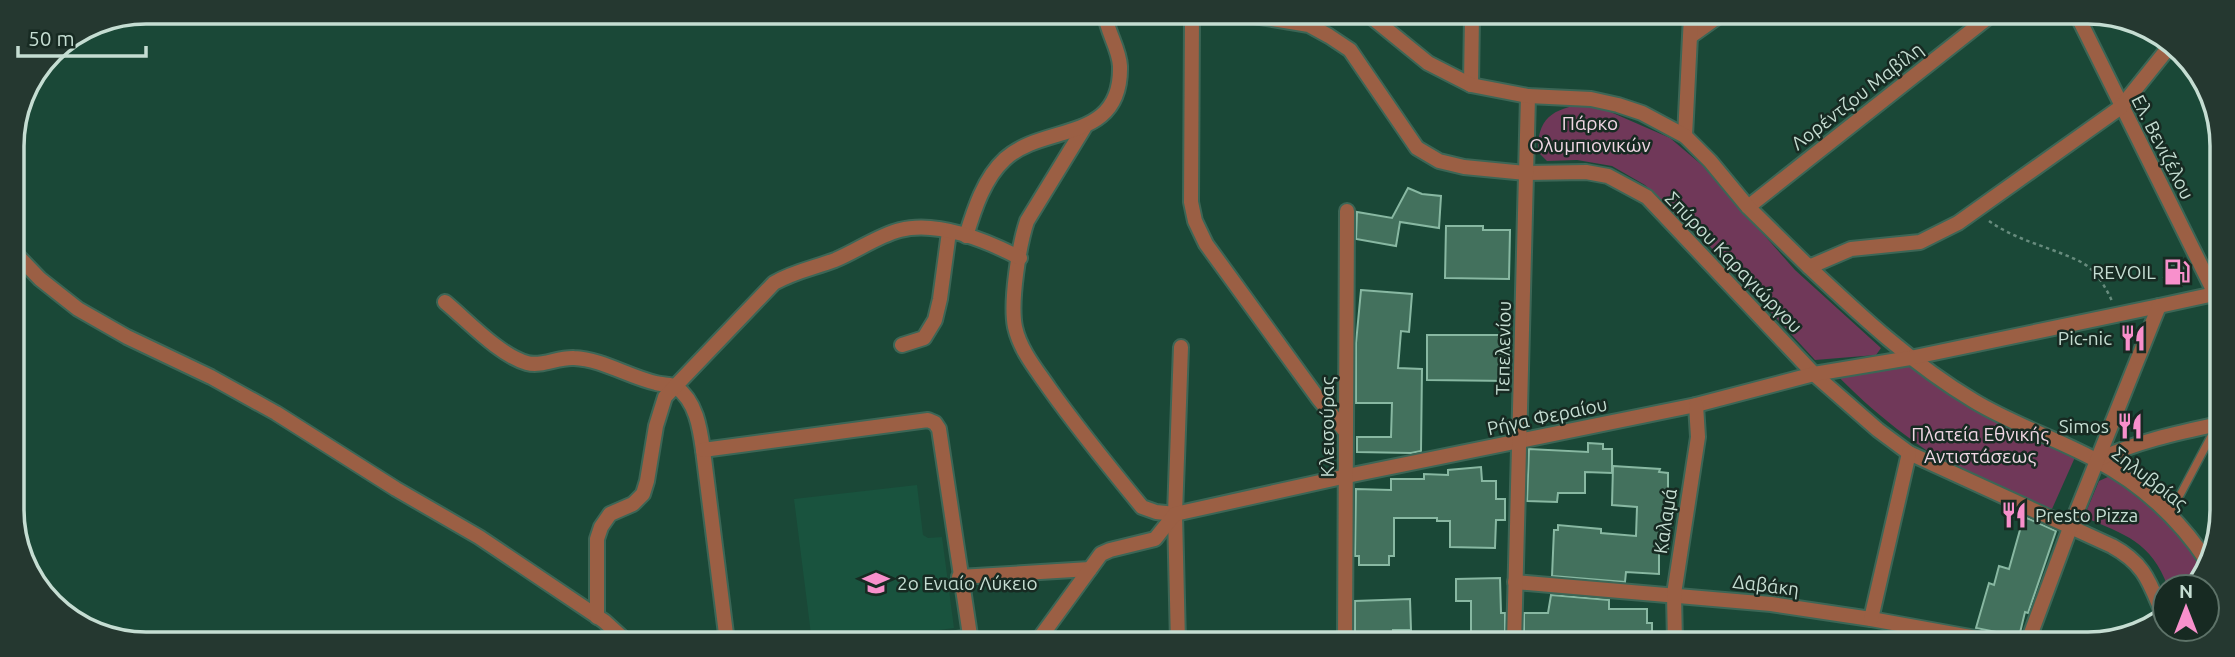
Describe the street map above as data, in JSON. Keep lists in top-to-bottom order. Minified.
{"streets":{"street":["Λορέντζου Μαβίλη","Ελ. Βενιζέλου","Σπύρου Καραγιώργου","Τεπελενίου","Ρήγα Φεραίου","Κλεισούρας","Σηλυβρίας","Καλαμά","Δαβάκη"]},"crossings":[["Λορέντζου Μαβίλη","Σηλυβρίας"],["Σπύρου Καραγιώργου","Τεπελενίου"],["Σπύρου Καραγιώργου","Ρήγα Φεραίου"],["Τεπελενίου","Ρήγα Φεραίου"],["Τεπελενίου","Σηλυβρίας"],["Τεπελενίου","Δαβάκη"],["Ρήγα Φεραίου","Κλεισούρας"],["Ρήγα Φεραίου","Σηλυβρίας"],["Ρήγα Φεραίου","Καλαμά"],["Καλαμά","Δαβάκη"]],"parks":["Πάρκο Ολυμπιονικών","Πλατεία Εθνικής Αντιστάσεως"],"places":{"fuel station":["REVOIL"],"restaurant":["Pic-nic","Simos","Presto Pizza"],"school or university":["2ο Ενιαίο Λύκειο"]},"scale_bar":"50 m","north":"top"}
